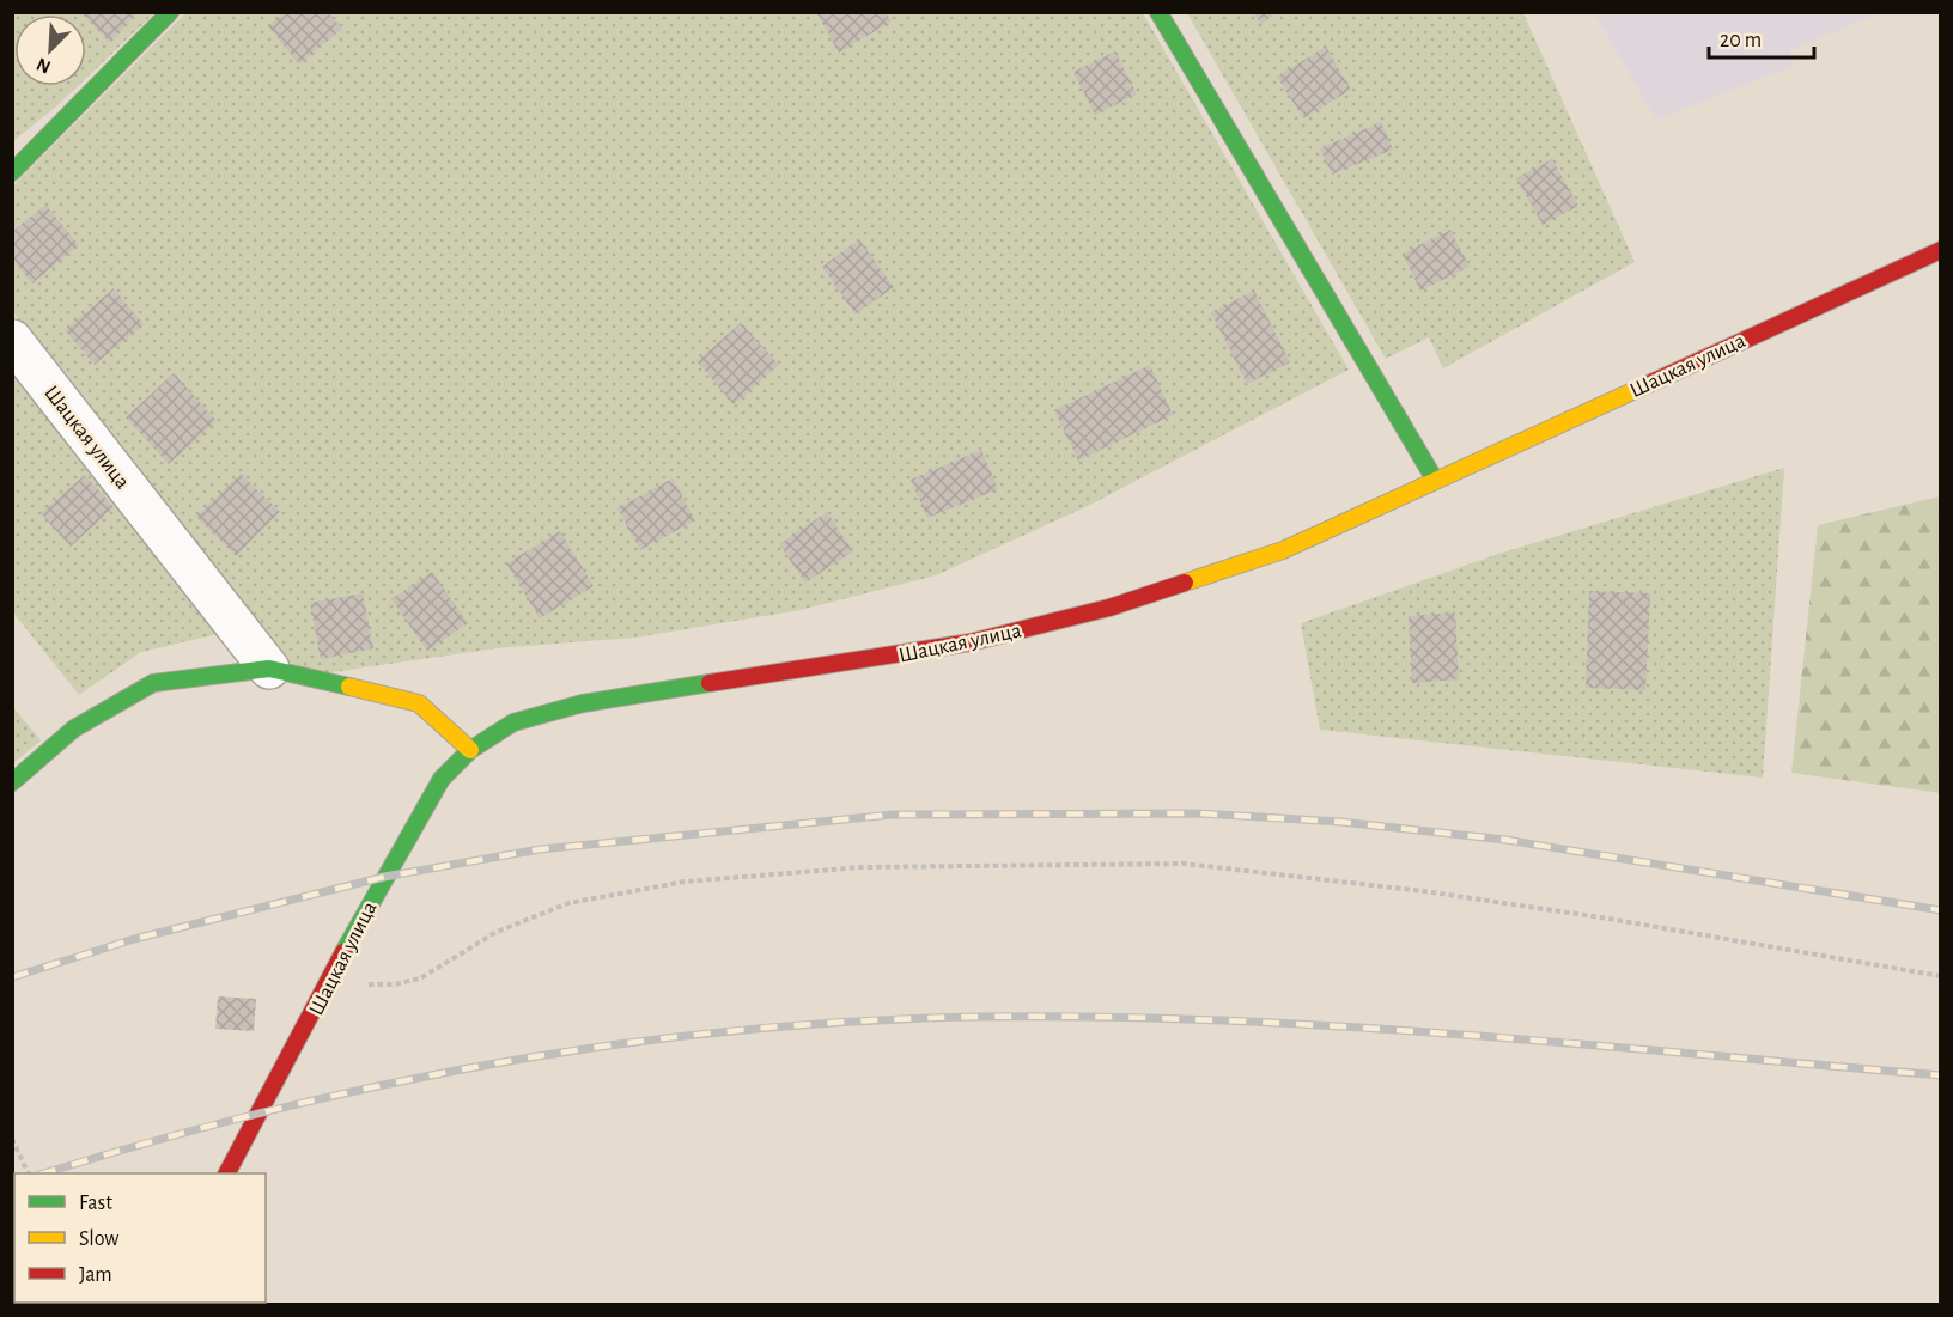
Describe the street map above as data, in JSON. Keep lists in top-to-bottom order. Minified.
{"streets":{"main road":["Шацкая улица"]},"legend":["Fast","Slow","Jam"],"scale_bar":"20 m","north":"bottom left"}
